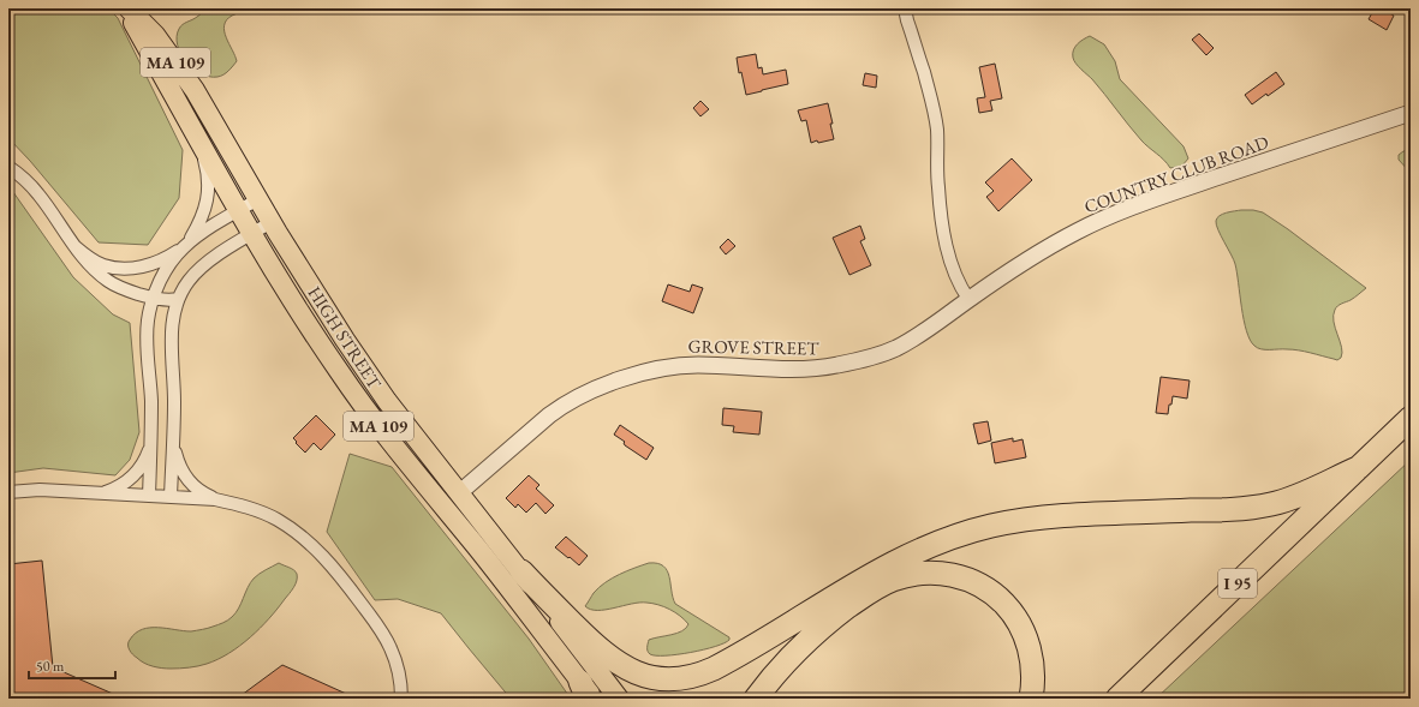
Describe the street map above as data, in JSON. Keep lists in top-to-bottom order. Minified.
{"streets":{"highway":["I 95"],"main road":["MA 109","HIGH STREET"],"street":["COUNTRY CLUB ROAD","GROVE STREET"]},"crossings":[["COUNTRY CLUB ROAD","GROVE STREET"],["HIGH STREET","GROVE STREET"]],"scale_bar":"50 m"}
